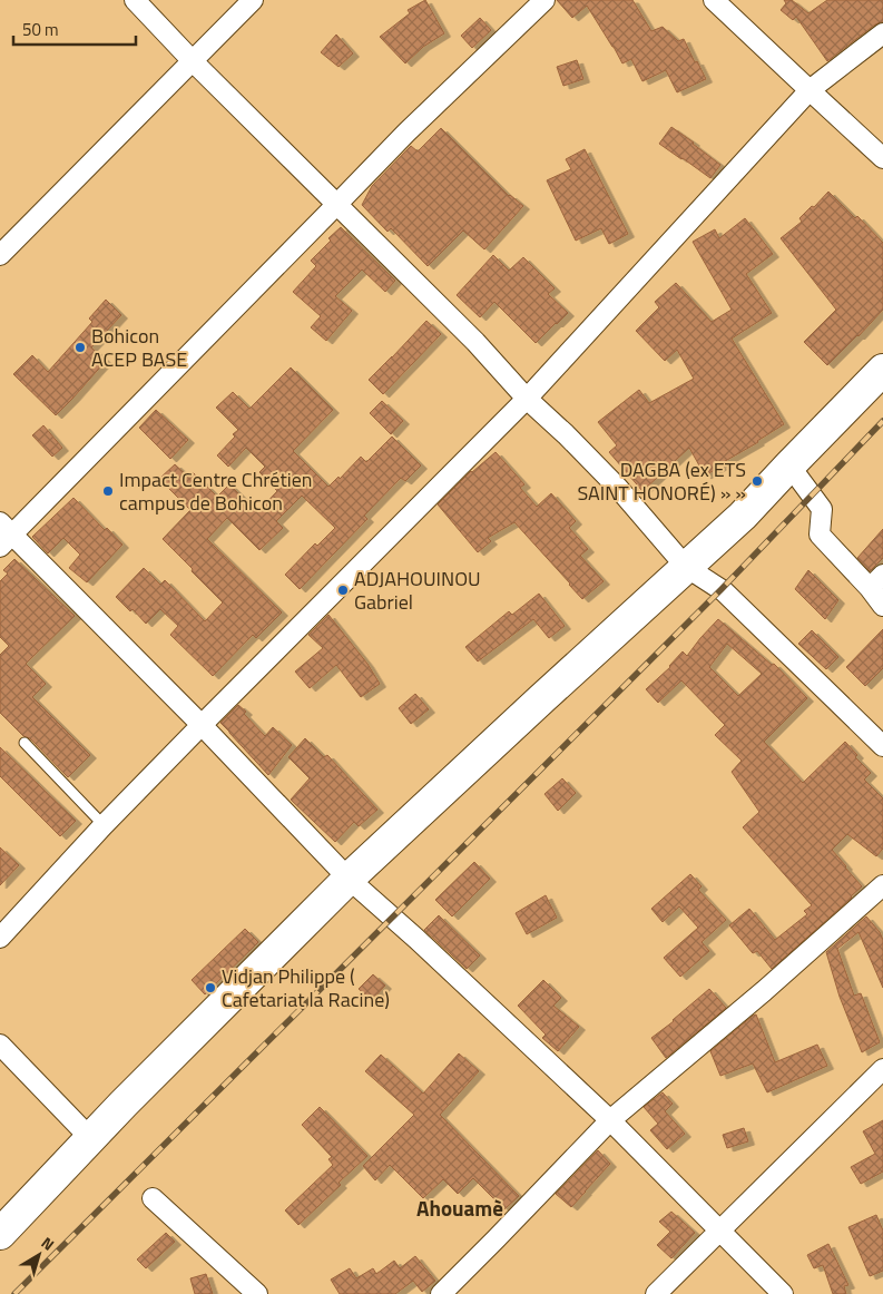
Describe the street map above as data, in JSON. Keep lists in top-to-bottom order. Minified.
{"districts":["Ahouamè"],"places":["Bohicon ACEP BASE","DAGBA (ex ETS SAINT HONORÉ) » »","Impact Centre Chrétien campus de Bohicon","ADJAHOUINOU Gabriel","Vidjan Philippe ( Cafetariat la Racine)"],"scale_bar":"50 m","north":"top right"}
